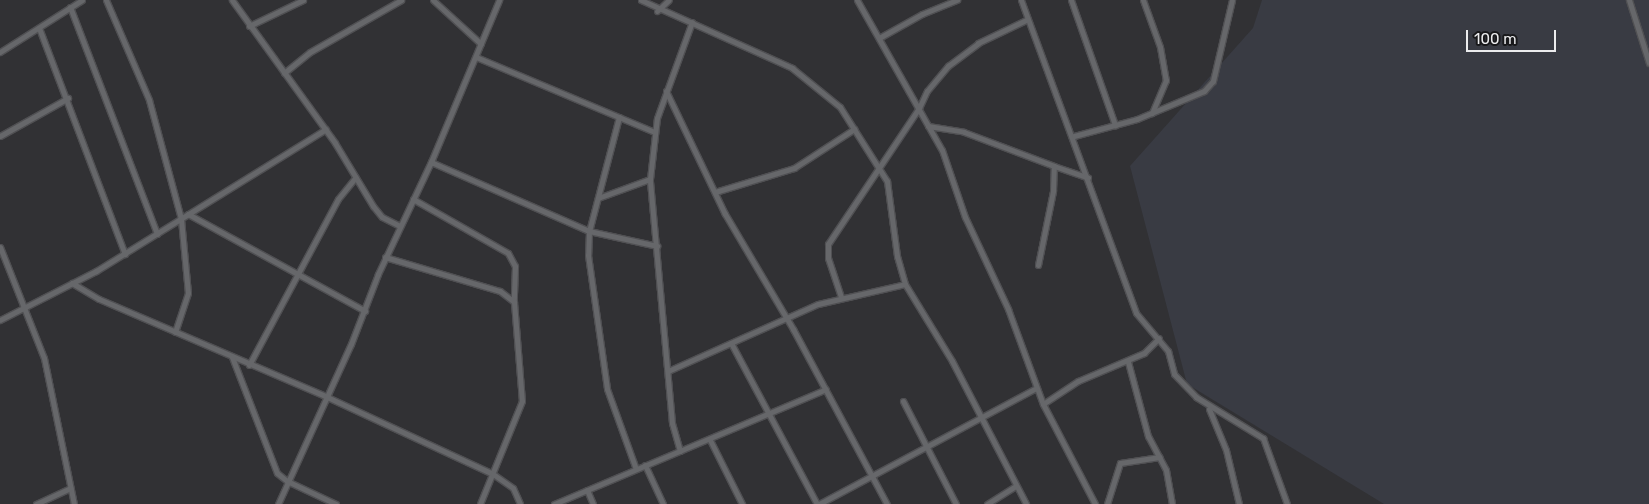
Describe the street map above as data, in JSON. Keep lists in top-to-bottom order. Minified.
{"scale_bar":"100 m"}
